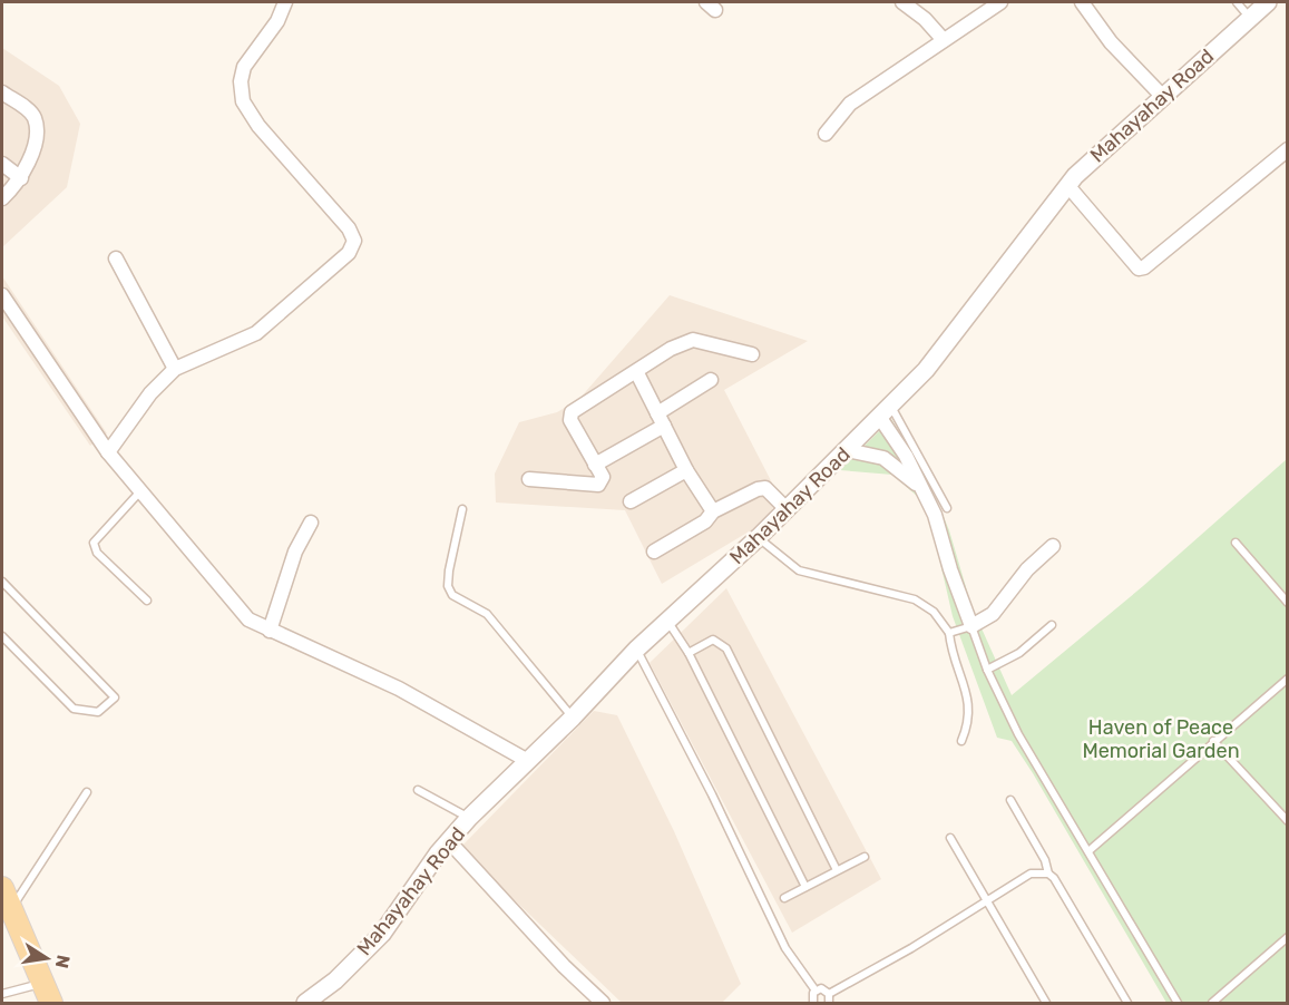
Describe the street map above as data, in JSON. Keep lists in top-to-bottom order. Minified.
{"streets":{"street":["Mahayahay Road"]},"parks":["Haven of Peace Memorial Garden"],"north":"right"}
